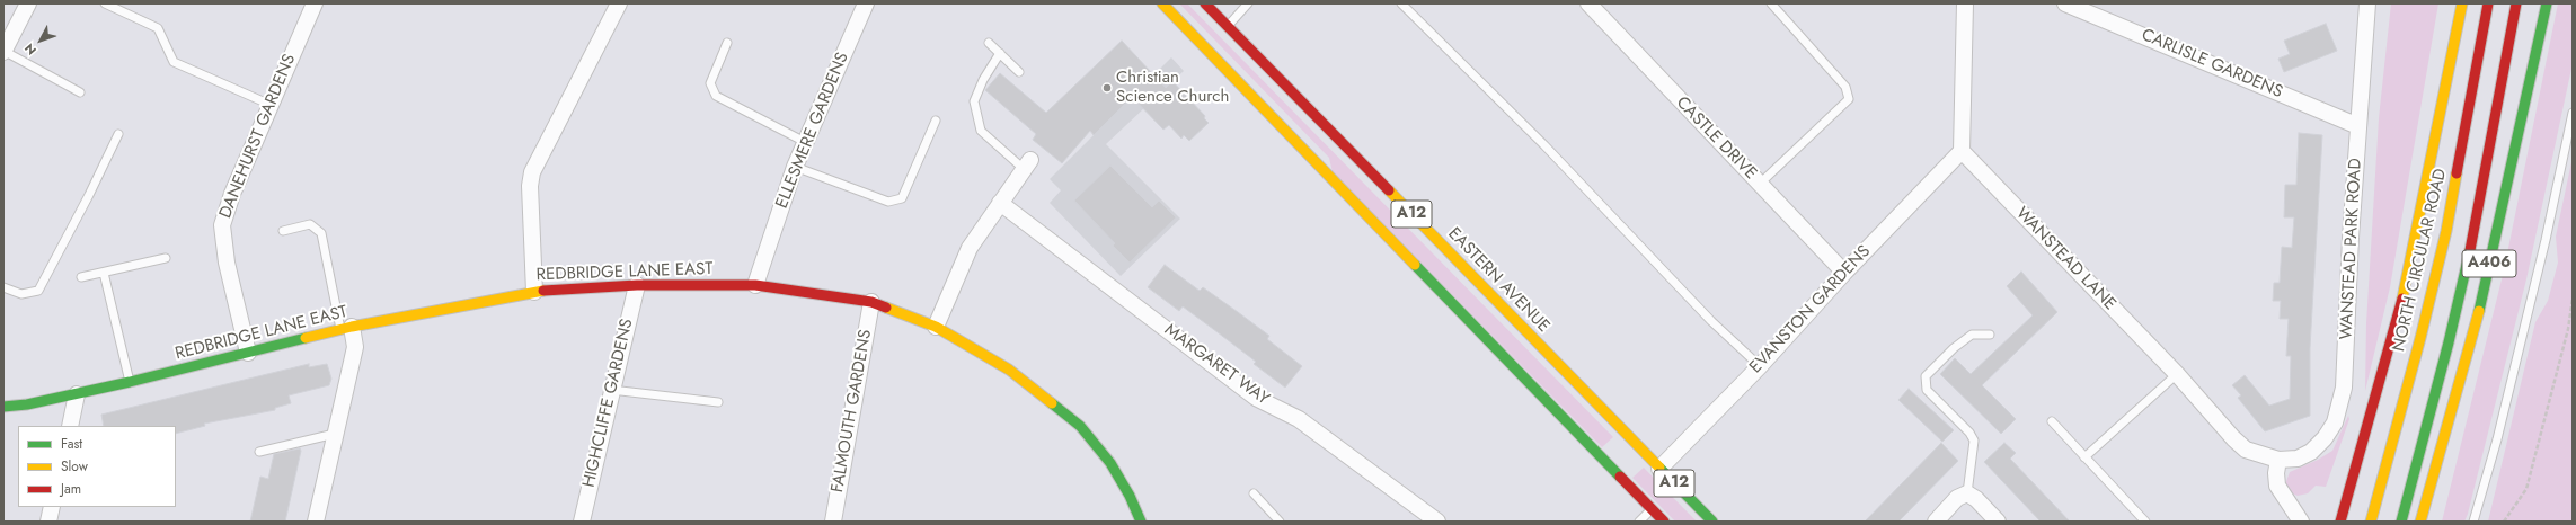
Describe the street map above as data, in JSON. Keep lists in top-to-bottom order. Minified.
{"streets":{"main road":["A12","NORTH CIRCULAR ROAD","A406","REDBRIDGE LANE EAST","EASTERN AVENUE"],"street":["CARLISLE GARDENS","ELLESMERE GARDENS","DANEHURST GARDENS","CASTLE DRIVE","WANSTEAD PARK ROAD","WANSTEAD LANE","EVANSTON GARDENS","MARGARET WAY","HIGHCLIFFE GARDENS","FALMOUTH GARDENS"]},"crossings":[["CARLISLE GARDENS","WANSTEAD PARK ROAD"],["ELLESMERE GARDENS","REDBRIDGE LANE EAST"],["DANEHURST GARDENS","REDBRIDGE LANE EAST"],["CASTLE DRIVE","EVANSTON GARDENS"],["WANSTEAD PARK ROAD","WANSTEAD LANE"],["WANSTEAD LANE","EVANSTON GARDENS"],["REDBRIDGE LANE EAST","HIGHCLIFFE GARDENS"],["REDBRIDGE LANE EAST","FALMOUTH GARDENS"],["EASTERN AVENUE","EVANSTON GARDENS"]],"places":["Christian Science Church"],"legend":["Fast","Slow","Jam"],"north":"bottom left"}
